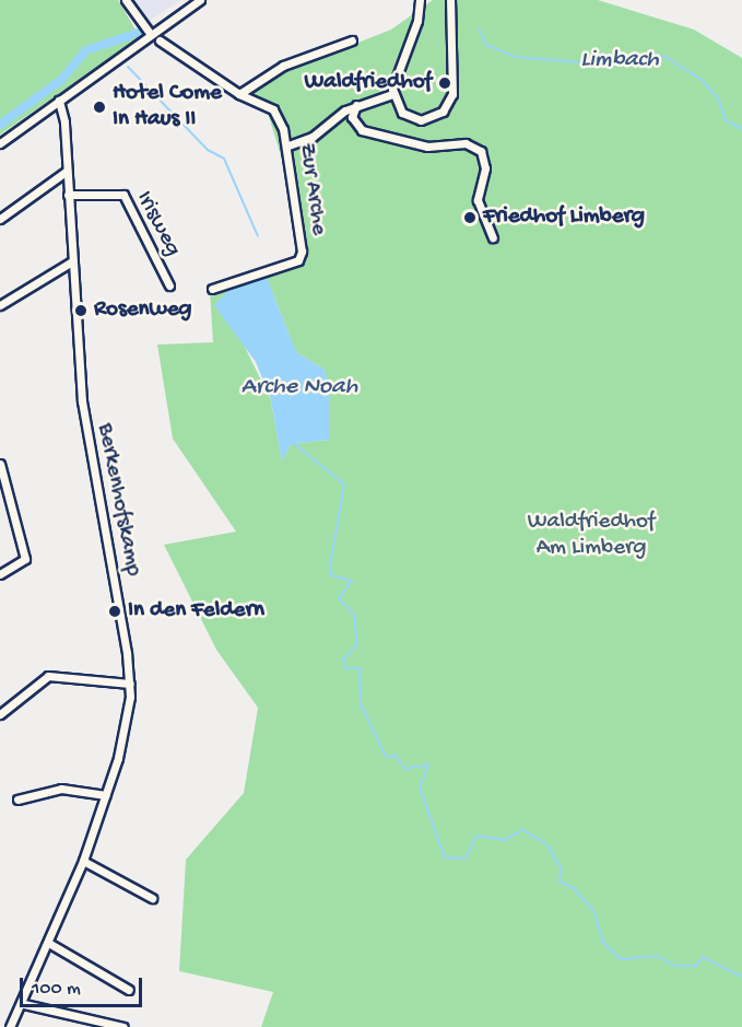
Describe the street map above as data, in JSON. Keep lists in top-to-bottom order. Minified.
{"streets":{"street":["Zur Arche","Irisweg","Berkenhofskamp"]},"crossings":[["Irisweg","Berkenhofskamp"]],"water":["Limbach","Arche Noah"],"parks":["Waldfriedhof Am Limberg"],"places":["Waldfriedhof","Hotel Come In Haus II","Friedhof Limberg","Rosenweg","In den Feldern"],"scale_bar":"100 m"}
